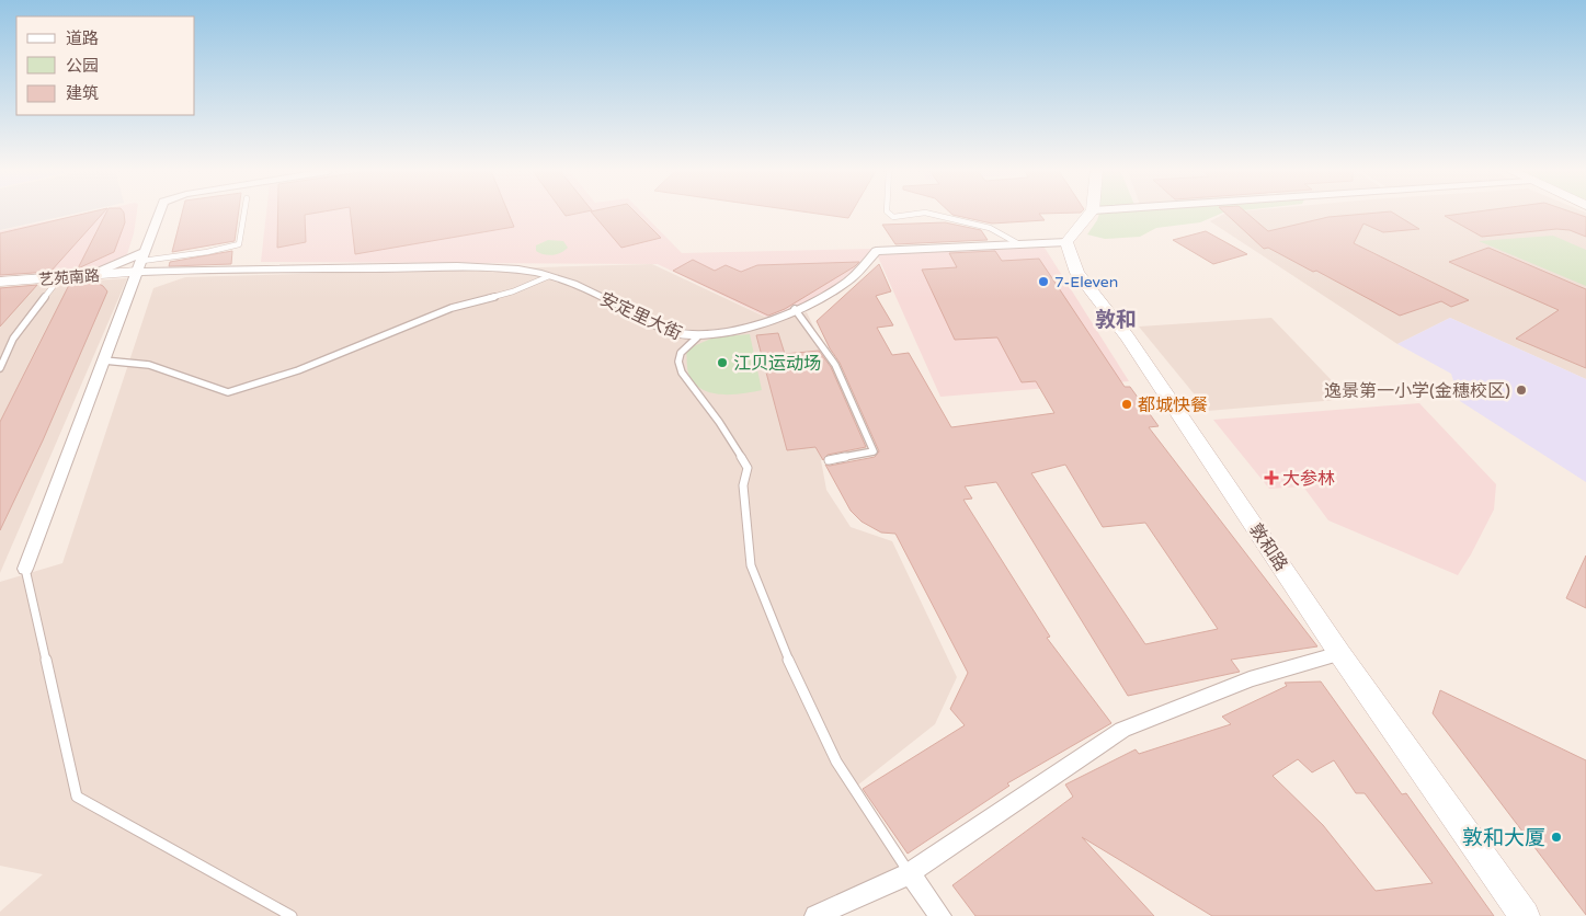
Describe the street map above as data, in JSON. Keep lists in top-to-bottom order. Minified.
{"streets":{"street":["艺苑南路","安定里大街","敦和路"]},"crossings":[["艺苑南路","安定里大街"]],"districts":["敦和"],"places":{"other":["7-Eleven","江贝运动场","逸景第一小学(金穗校区)","都城快餐","敦和大厦"],"health":["大参林"]},"legend":["道路","公园","建筑"]}
